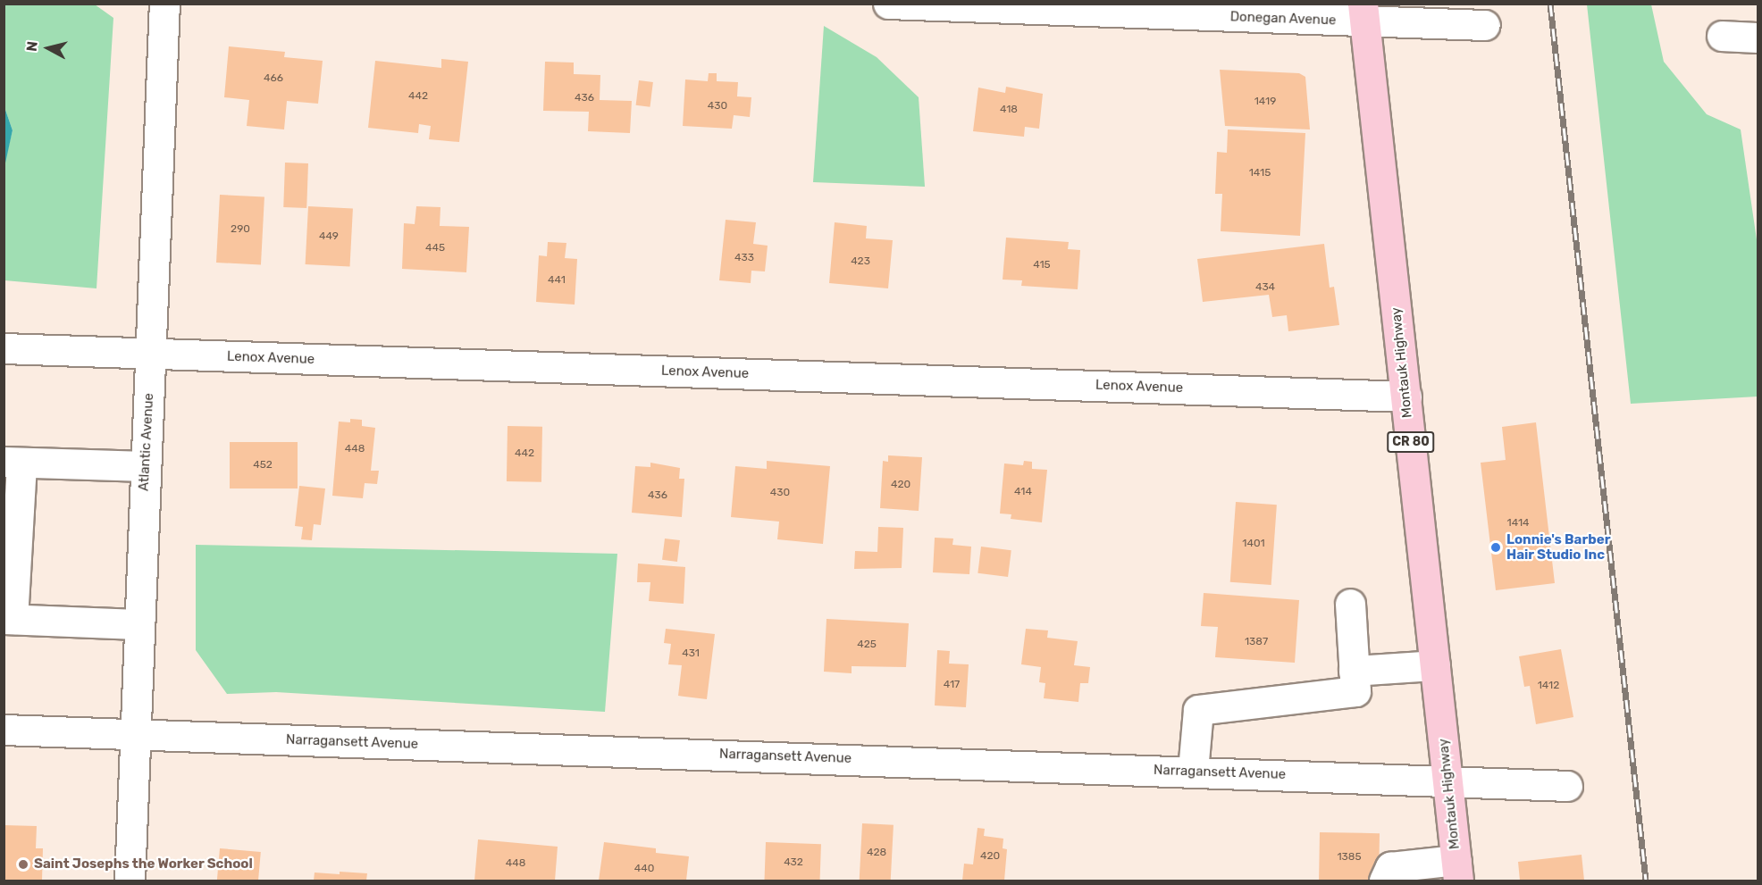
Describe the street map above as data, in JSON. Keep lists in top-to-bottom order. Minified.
{"streets":{"main road":["Montauk Highway","CR 80"],"street":["Donegan Avenue","Lenox Avenue","Atlantic Avenue","Narragansett Avenue"]},"crossings":[["Donegan Avenue","Montauk Highway"],["Lenox Avenue","Montauk Highway"],["Lenox Avenue","Atlantic Avenue"],["Montauk Highway","Narragansett Avenue"],["Atlantic Avenue","Narragansett Avenue"]],"places":["Lonnie's Barber Hair Studio Inc","Saint Josephs the Worker School"],"house_numbers":["466","442","436","1419","430","418","1415","290","449","445","433","423","415","441","434","448","442","452","420","414","430","436","1414","1401","1387","425","431","417","1412","428","420","1385","432","448","440"],"north":"left"}
